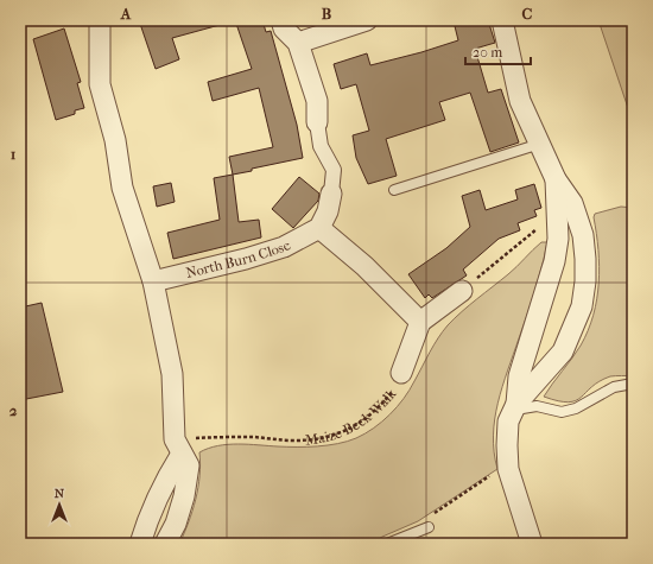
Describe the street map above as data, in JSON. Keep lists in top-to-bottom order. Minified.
{"streets":{"street":["North Burn Close","Maize Beck Walk"]},"scale_bar":"20 m","north":"top","grid":{"columns":["A","B","C"],"rows":["1","2"]}}
